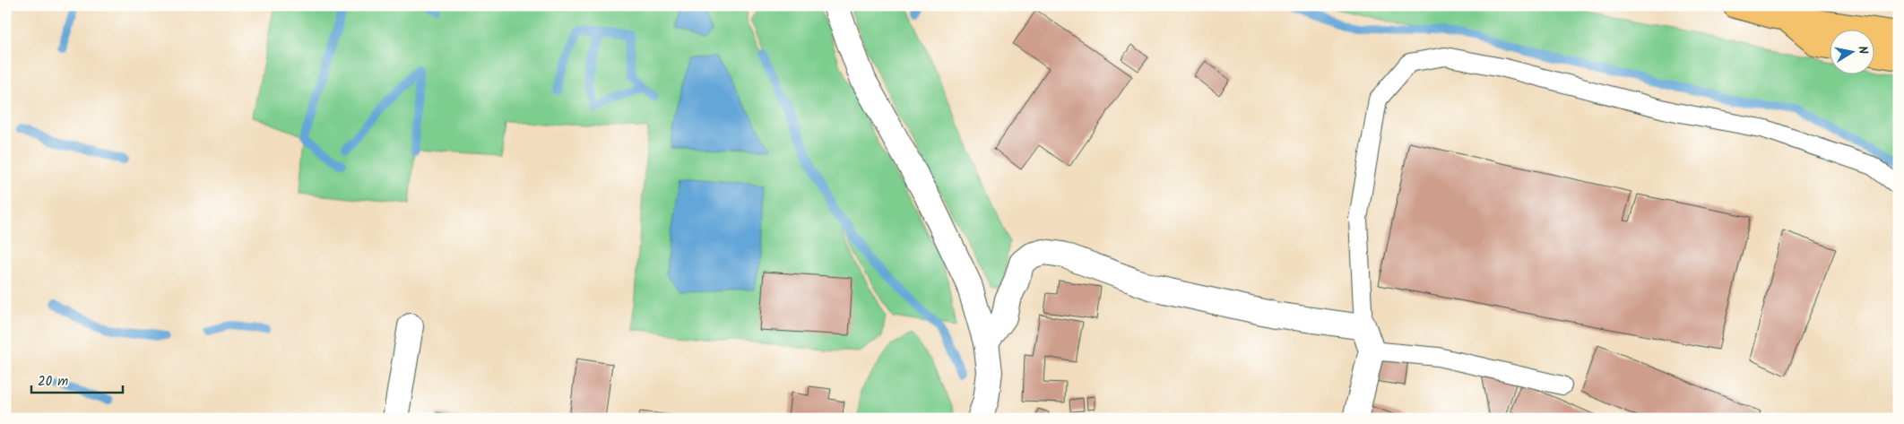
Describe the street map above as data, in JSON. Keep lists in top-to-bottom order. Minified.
{"scale_bar":"20 m","north":"right"}
